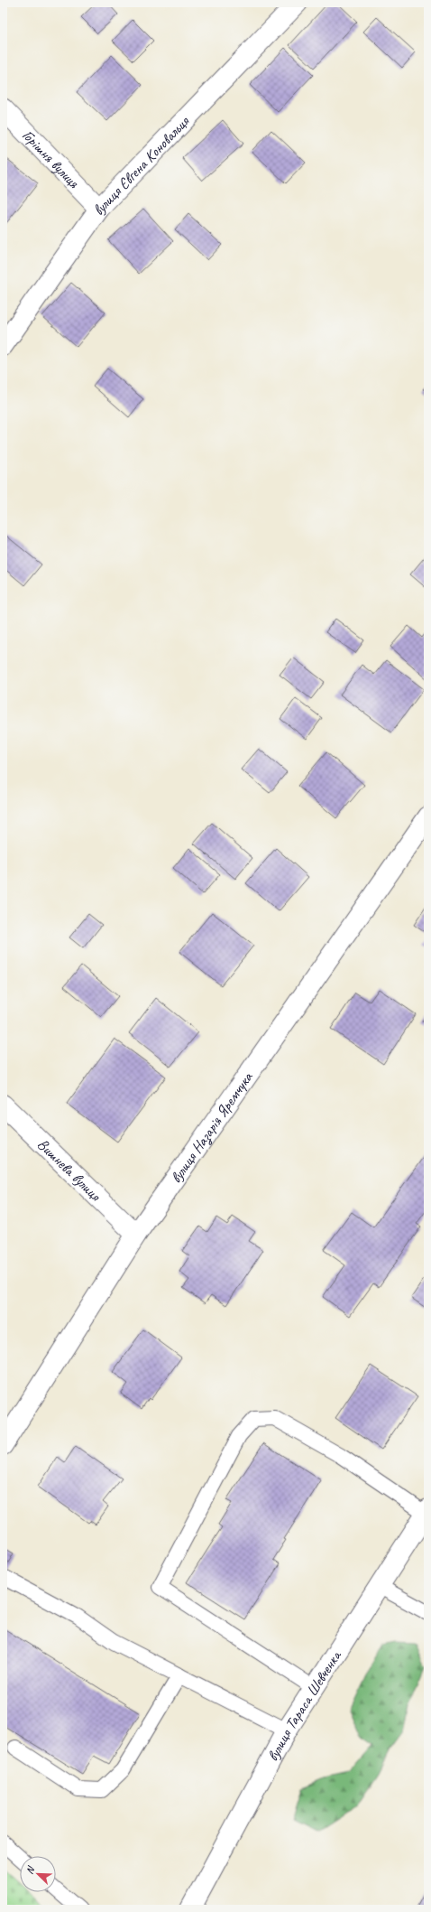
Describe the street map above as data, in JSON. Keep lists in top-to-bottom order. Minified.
{"streets":{"street":["Горішня вулиця","вулиця Євгена Коновальця","вулиця Назарія Яремчука","Вишнева вулиця","вулиця Тараса Шевченка"]},"crossings":[["Горішня вулиця","вулиця Євгена Коновальця"],["вулиця Назарія Яремчука","Вишнева вулиця"]],"north":"top left"}
